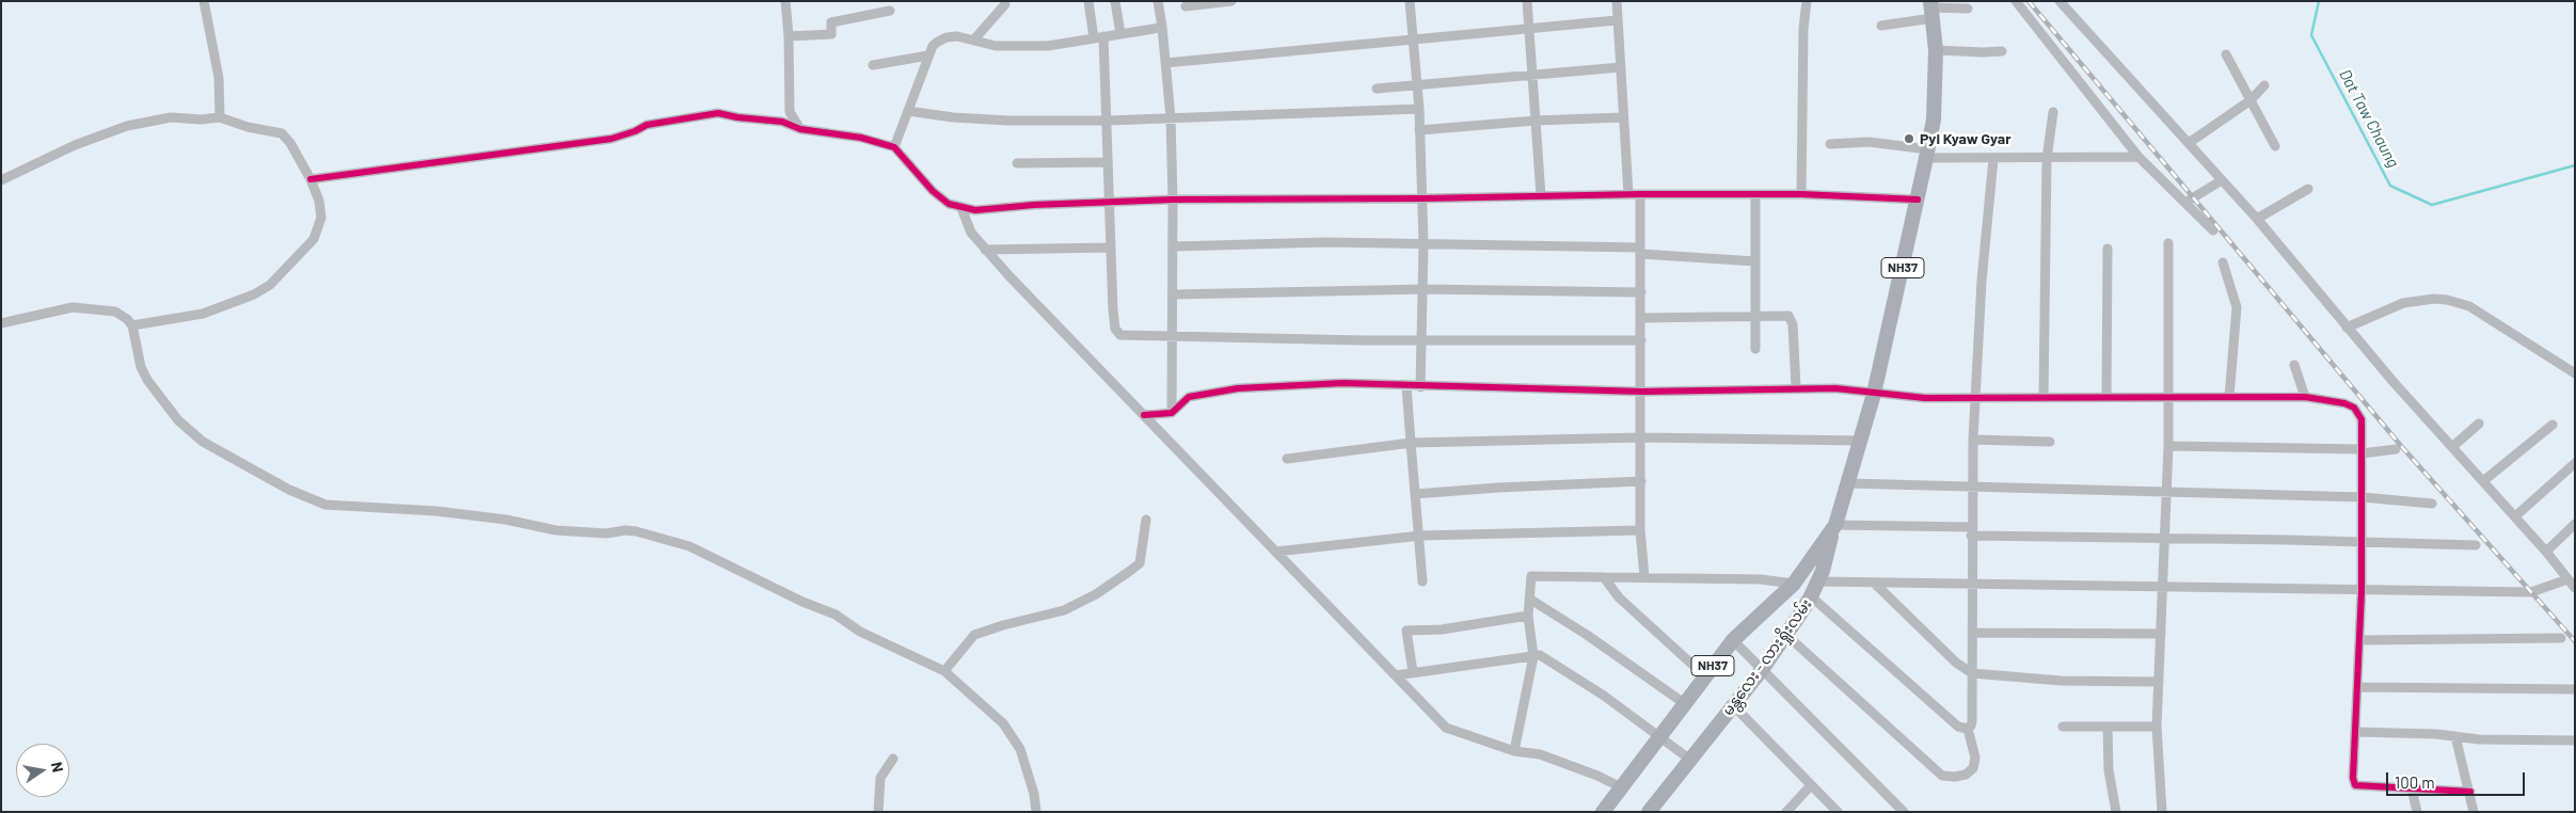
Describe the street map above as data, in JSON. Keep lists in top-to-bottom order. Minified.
{"streets":{"highway":["NH37","မန္တလေး - လားရှိုးလမ်း"]},"crossings":[["NH37","မန္တလေး - လားရှိုးလမ်း"]],"water":["Dat Taw Chaung"],"places":["Pyi Kyaw Gyar"],"scale_bar":"100 m","north":"right"}
